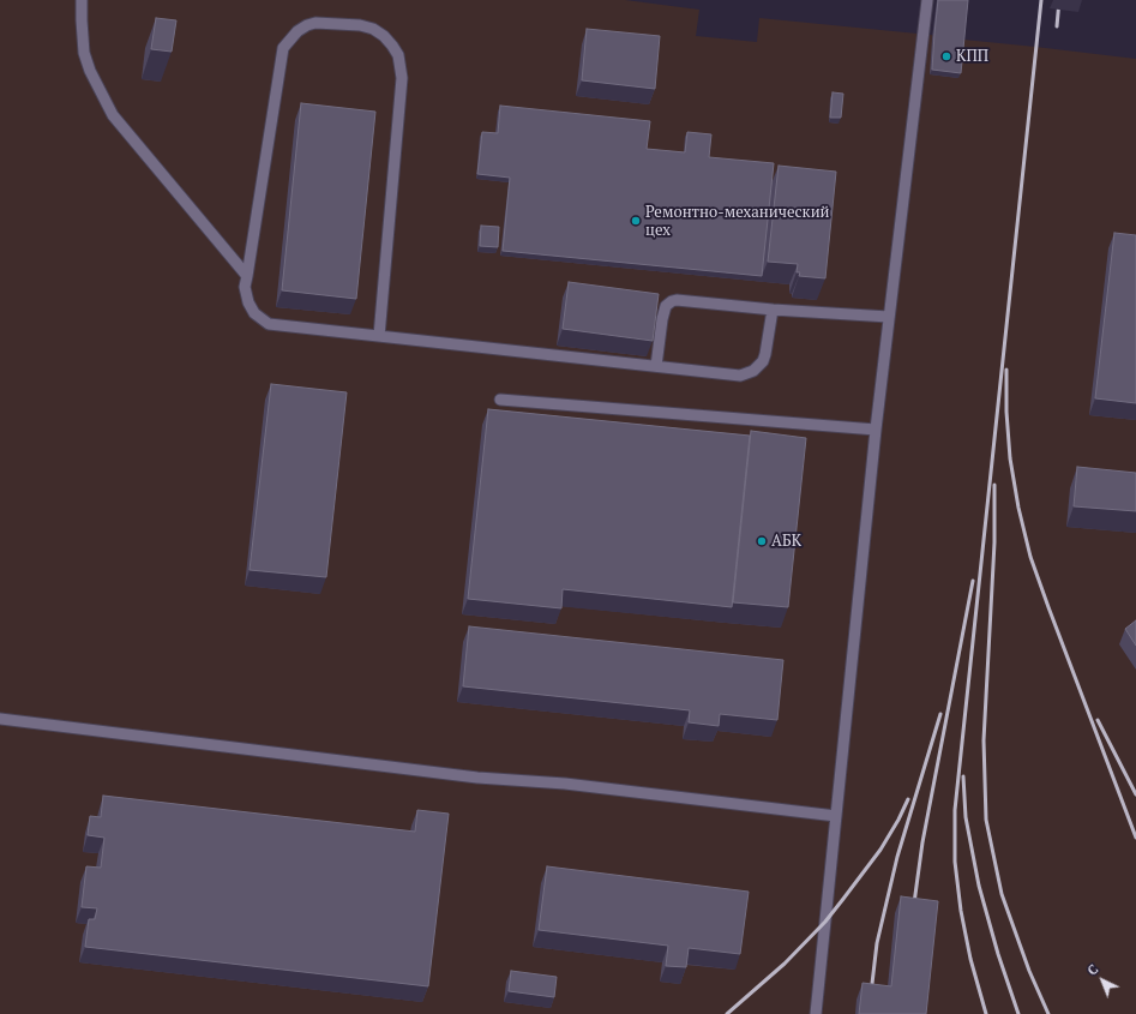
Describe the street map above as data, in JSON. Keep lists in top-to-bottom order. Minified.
{"places":["КПП","Ремонтно-механический цех","АБК"],"north":"top left"}
